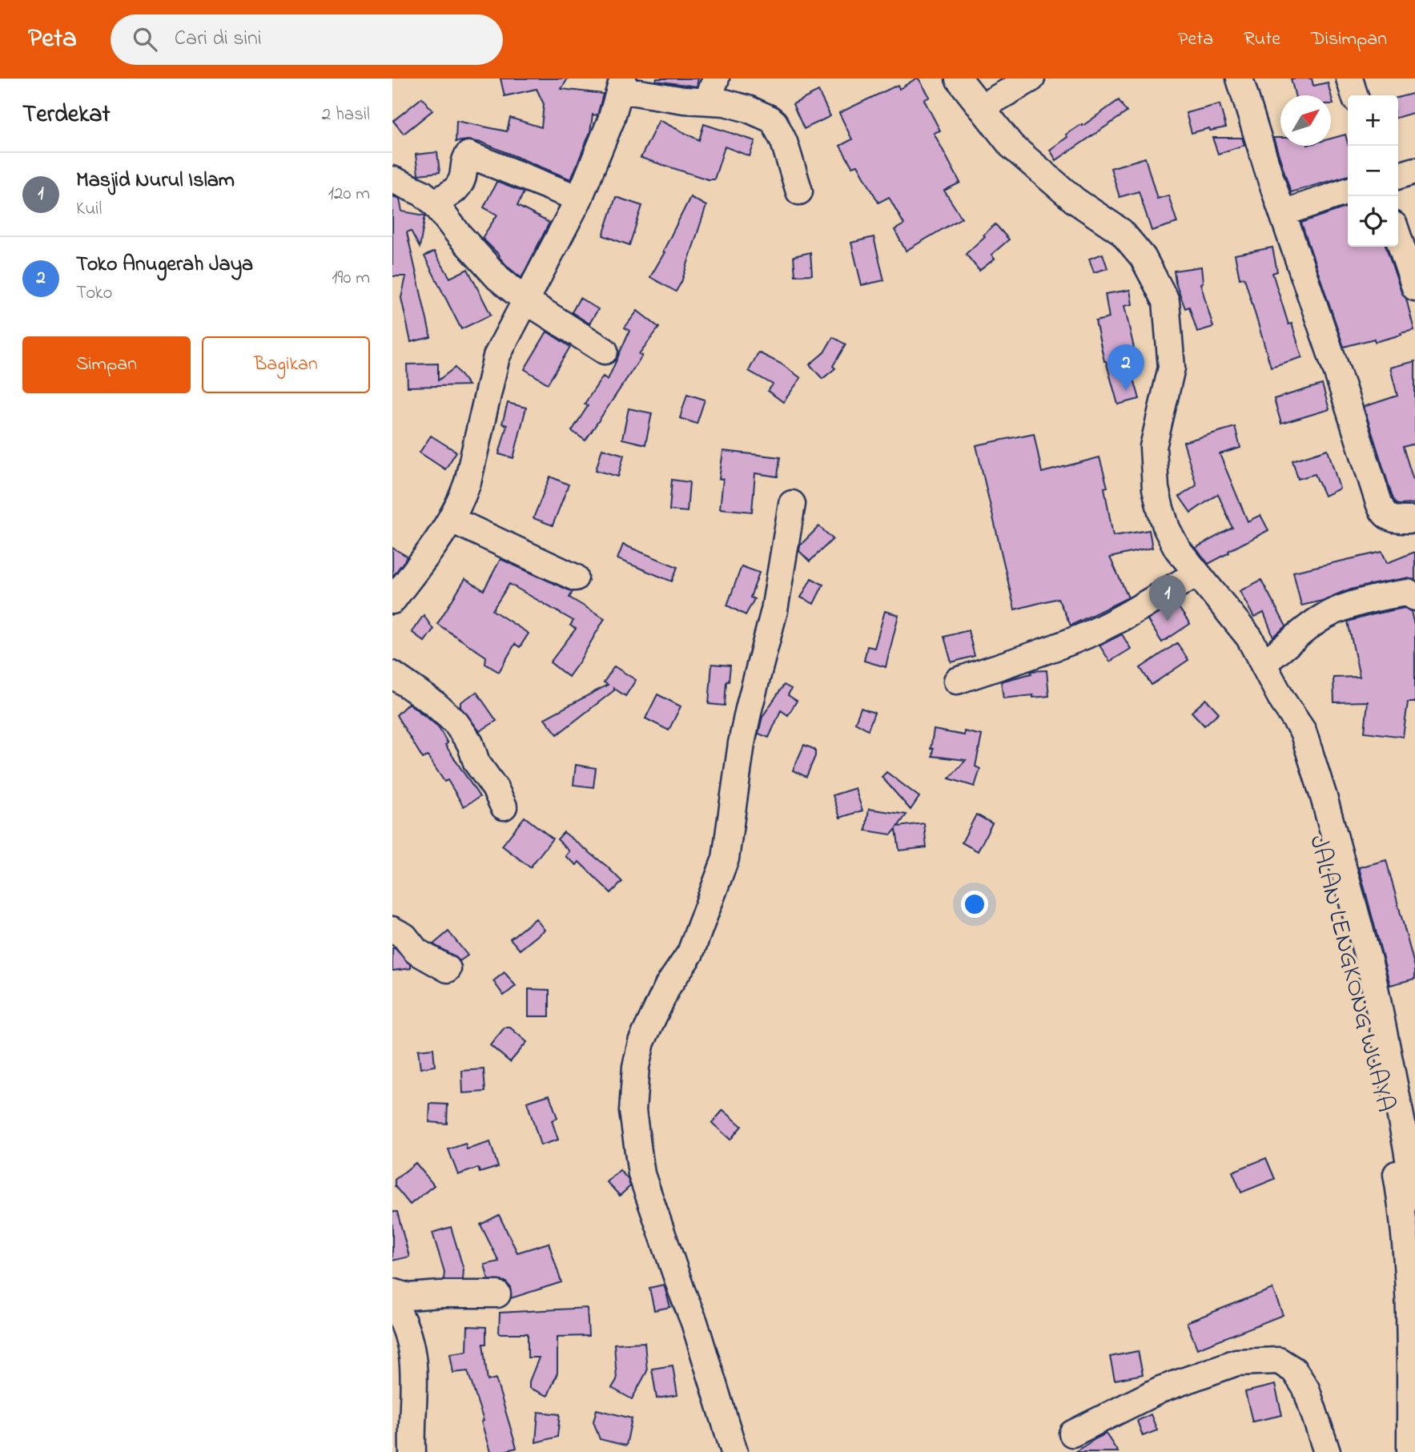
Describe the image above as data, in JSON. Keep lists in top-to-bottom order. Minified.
{"streets":{"street":["JALAN LENGKONG WUAYA"]},"north":"top right","page":{"header":"Peta","search":"Cari di sini","nav":["Peta","Rute","Disimpan"],"heading":["Terdekat","2 hasil"],"map_buttons":["+","−"],"list":[{"mark":"1","name":"Masjid Nurul Islam","note":"Kuil","value":"120 m"},{"mark":"2","name":"Toko Anugerah Jaya","note":"Toko","value":"190 m"}],"buttons":["Simpan","Bagikan"],"pins":["2","1"]}}
